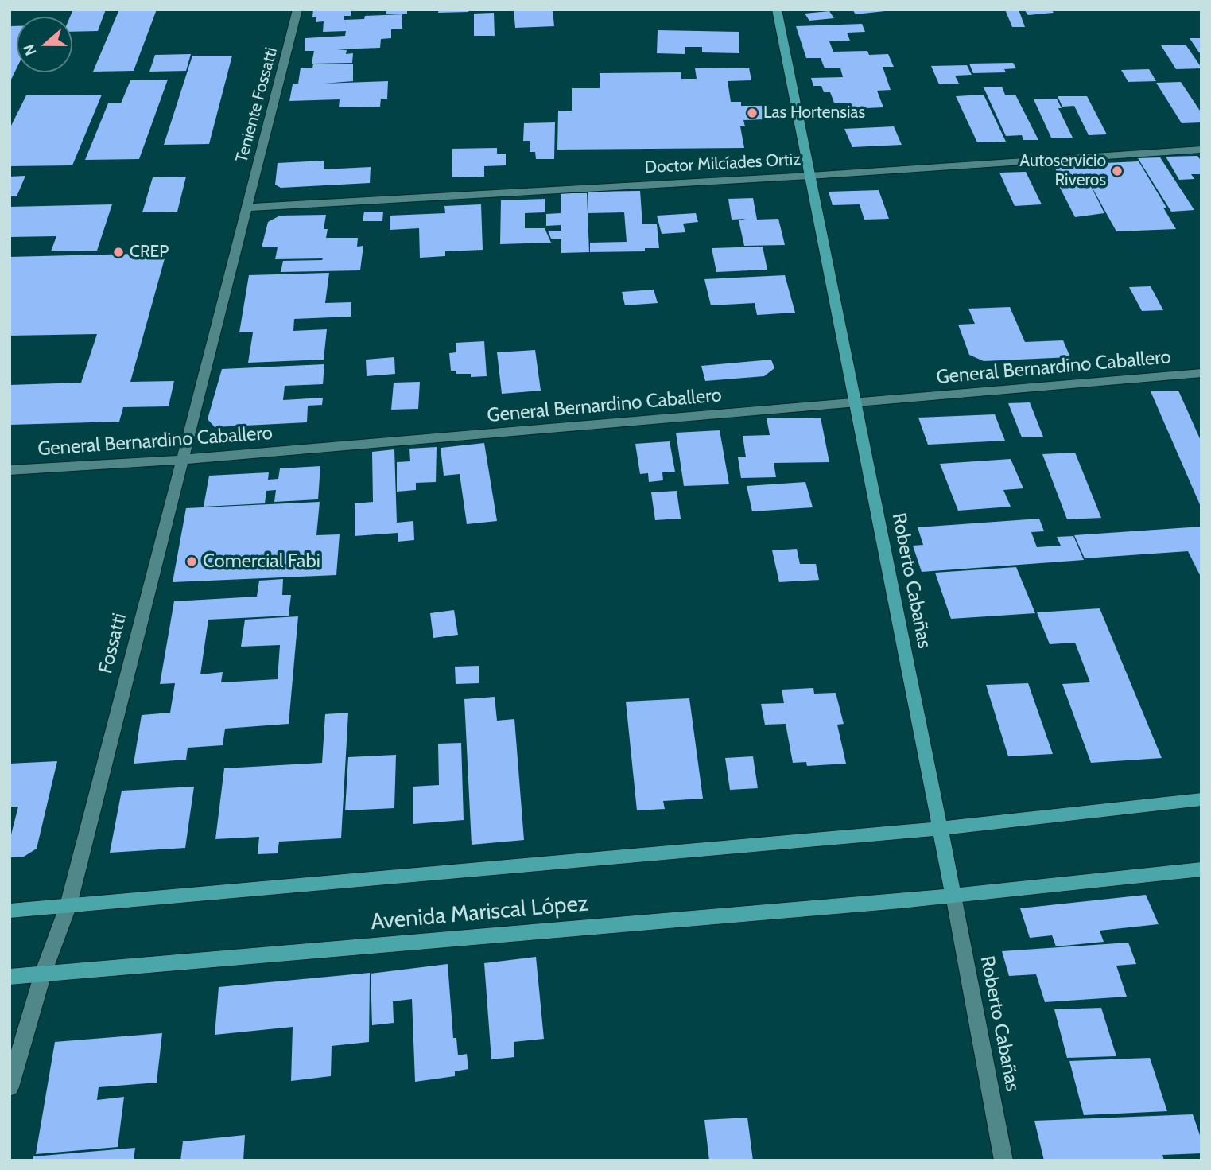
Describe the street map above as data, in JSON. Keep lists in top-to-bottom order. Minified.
{"streets":{"main road":["Roberto Cabañas","Avenida Mariscal López"],"street":["Teniente Fossatti","Doctor Milcíades Ortiz","General Bernardino Caballero","Fossatti"]},"crossings":[["Teniente Fossatti","Doctor Milcíades Ortiz"],["Teniente Fossatti","Fossatti"],["Doctor Milcíades Ortiz","Roberto Cabañas"],["Doctor Milcíades Ortiz","Fossatti"],["General Bernardino Caballero","Roberto Cabañas"],["General Bernardino Caballero","Fossatti"],["Roberto Cabañas","Avenida Mariscal López"],["Fossatti","Avenida Mariscal López"]],"places":["Las Hortensias","Autoservicio Riveros","CREP","Comercial Fabi"],"north":"left"}
